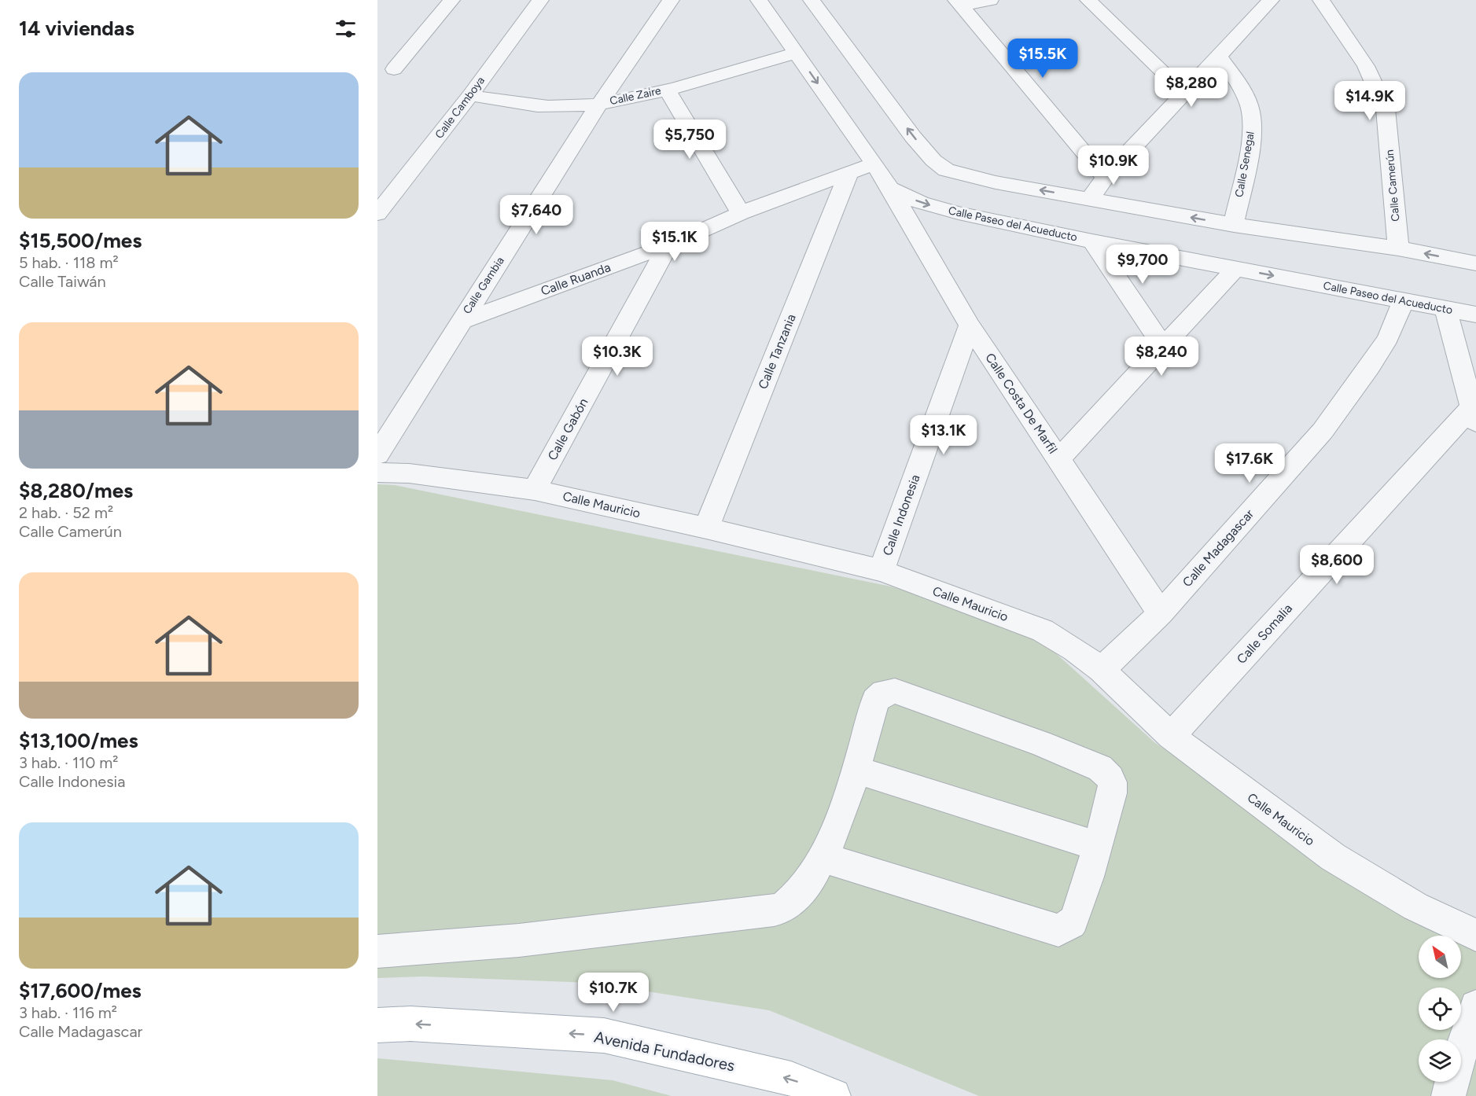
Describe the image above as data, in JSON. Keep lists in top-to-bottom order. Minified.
{"streets":{"main road":["Avenida Fundadores"],"street":["Calle Zaire","Calle Camboya","Calle Senegal","Calle Camerún","Calle Paseo del Acueducto","Calle Ruanda","Calle Gambia","Calle Tanzania","Calle Costa De Marfil","Calle Gabón","Calle Mauricio","Calle Indonesia","Calle Madagascar","Calle Somalia"]},"crossings":[["Calle Zaire","Calle Camboya"],["Calle Zaire","Calle Gambia"],["Calle Paseo del Acueducto","Calle Costa De Marfil"],["Calle Paseo del Acueducto","Calle Madagascar"],["Calle Ruanda","Calle Gambia"],["Calle Ruanda","Calle Tanzania"],["Calle Ruanda","Calle Gabón"],["Calle Tanzania","Calle Mauricio"],["Calle Costa De Marfil","Calle Indonesia"],["Calle Costa De Marfil","Calle Madagascar"],["Calle Gabón","Calle Mauricio"],["Calle Mauricio","Calle Indonesia"],["Calle Mauricio","Calle Madagascar"],["Calle Mauricio","Calle Somalia"]],"one_way":["Avenida Fundadores"],"north":"top left","page":{"heading":"14 viviendas","price":["$15.5K","$8,280","$14.9K","$5,750","$10.9K","$7,640","$15.1K","$9,700","$10.3K","$8,240","$13.1K","$17.6K","$8,600","$10.7K"],"list":[{"name":"$15,500/mes","note":"5 hab. · 118 m² · Calle Taiwán"},{"name":"$8,280/mes","note":"2 hab. · 52 m² · Calle Camerún"},{"name":"$13,100/mes","note":"3 hab. · 110 m² · Calle Indonesia"},{"name":"$17,600/mes","note":"3 hab. · 116 m² · Calle Madagascar"}]}}
